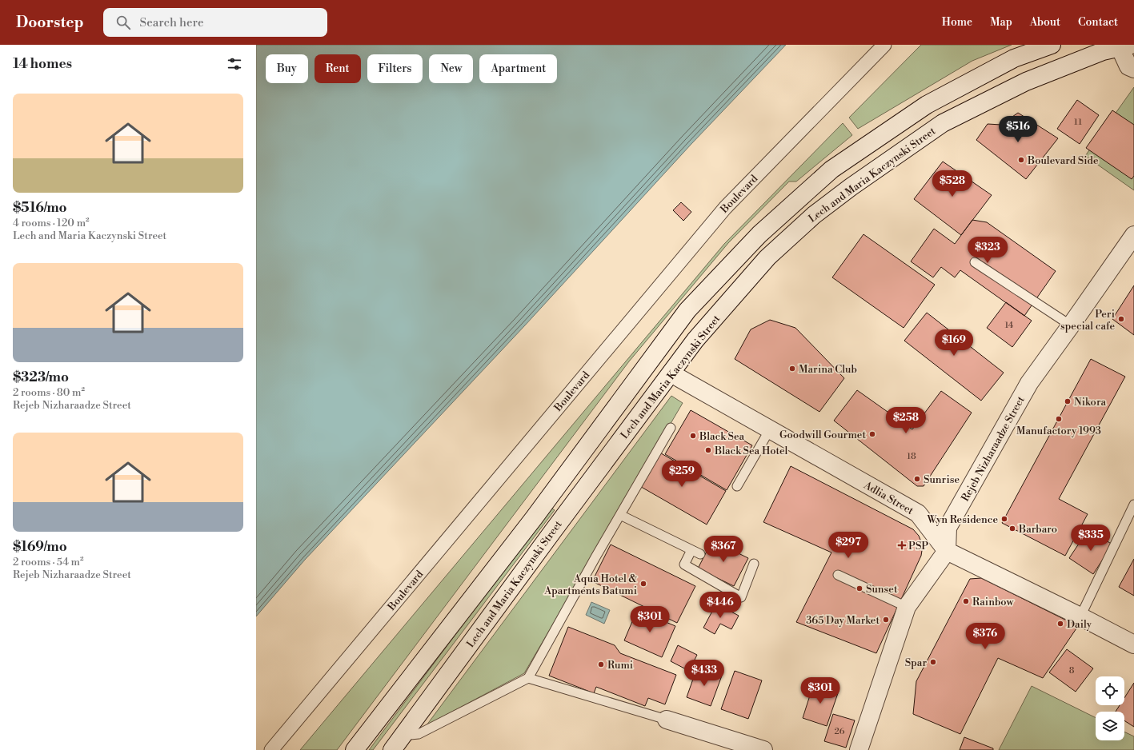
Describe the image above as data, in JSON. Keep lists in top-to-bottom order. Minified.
{"streets":{"main road":["Lech and Maria Kaczynski Street","Rejeb Nizharaadze Street","Adlia Street"],"street":["Boulevard"]},"crossings":[["Lech and Maria Kaczynski Street","Adlia Street"],["Rejeb Nizharaadze Street","Adlia Street"]],"places":{"other":["Boulevard Side","Peri special cafe","Marina Club","Nikora","Manufactory 1993","Goodwill Gourmet","Black Sea","Black Sea Hotel","Sunrise","Wyn Residence","Barbaro","Aqua Hotel & Apartments Batumi","Sunset","Rainbow","365 Day Market","Daily","Spar","Rumi"],"health":["PSP"]},"house_numbers":["11","14","18","8","26"],"page":{"header":"Doorstep","search":"Search here","nav":["Home","Map","About","Contact"],"heading":"14 homes","chip":["Buy","Rent","Filters","New","Apartment"],"list":[{"name":"$516/mo","note":"4 rooms · 120 m² · Lech and Maria Kaczynski Street"},{"name":"$323/mo","note":"2 rooms · 80 m² · Rejeb Nizharaadze Street"},{"name":"$169/mo","note":"2 rooms · 54 m² · Rejeb Nizharaadze Street"}],"price":["$516","$528","$323","$169","$258","$259","$335","$297","$367","$446","$301","$376","$433","$301"]}}
